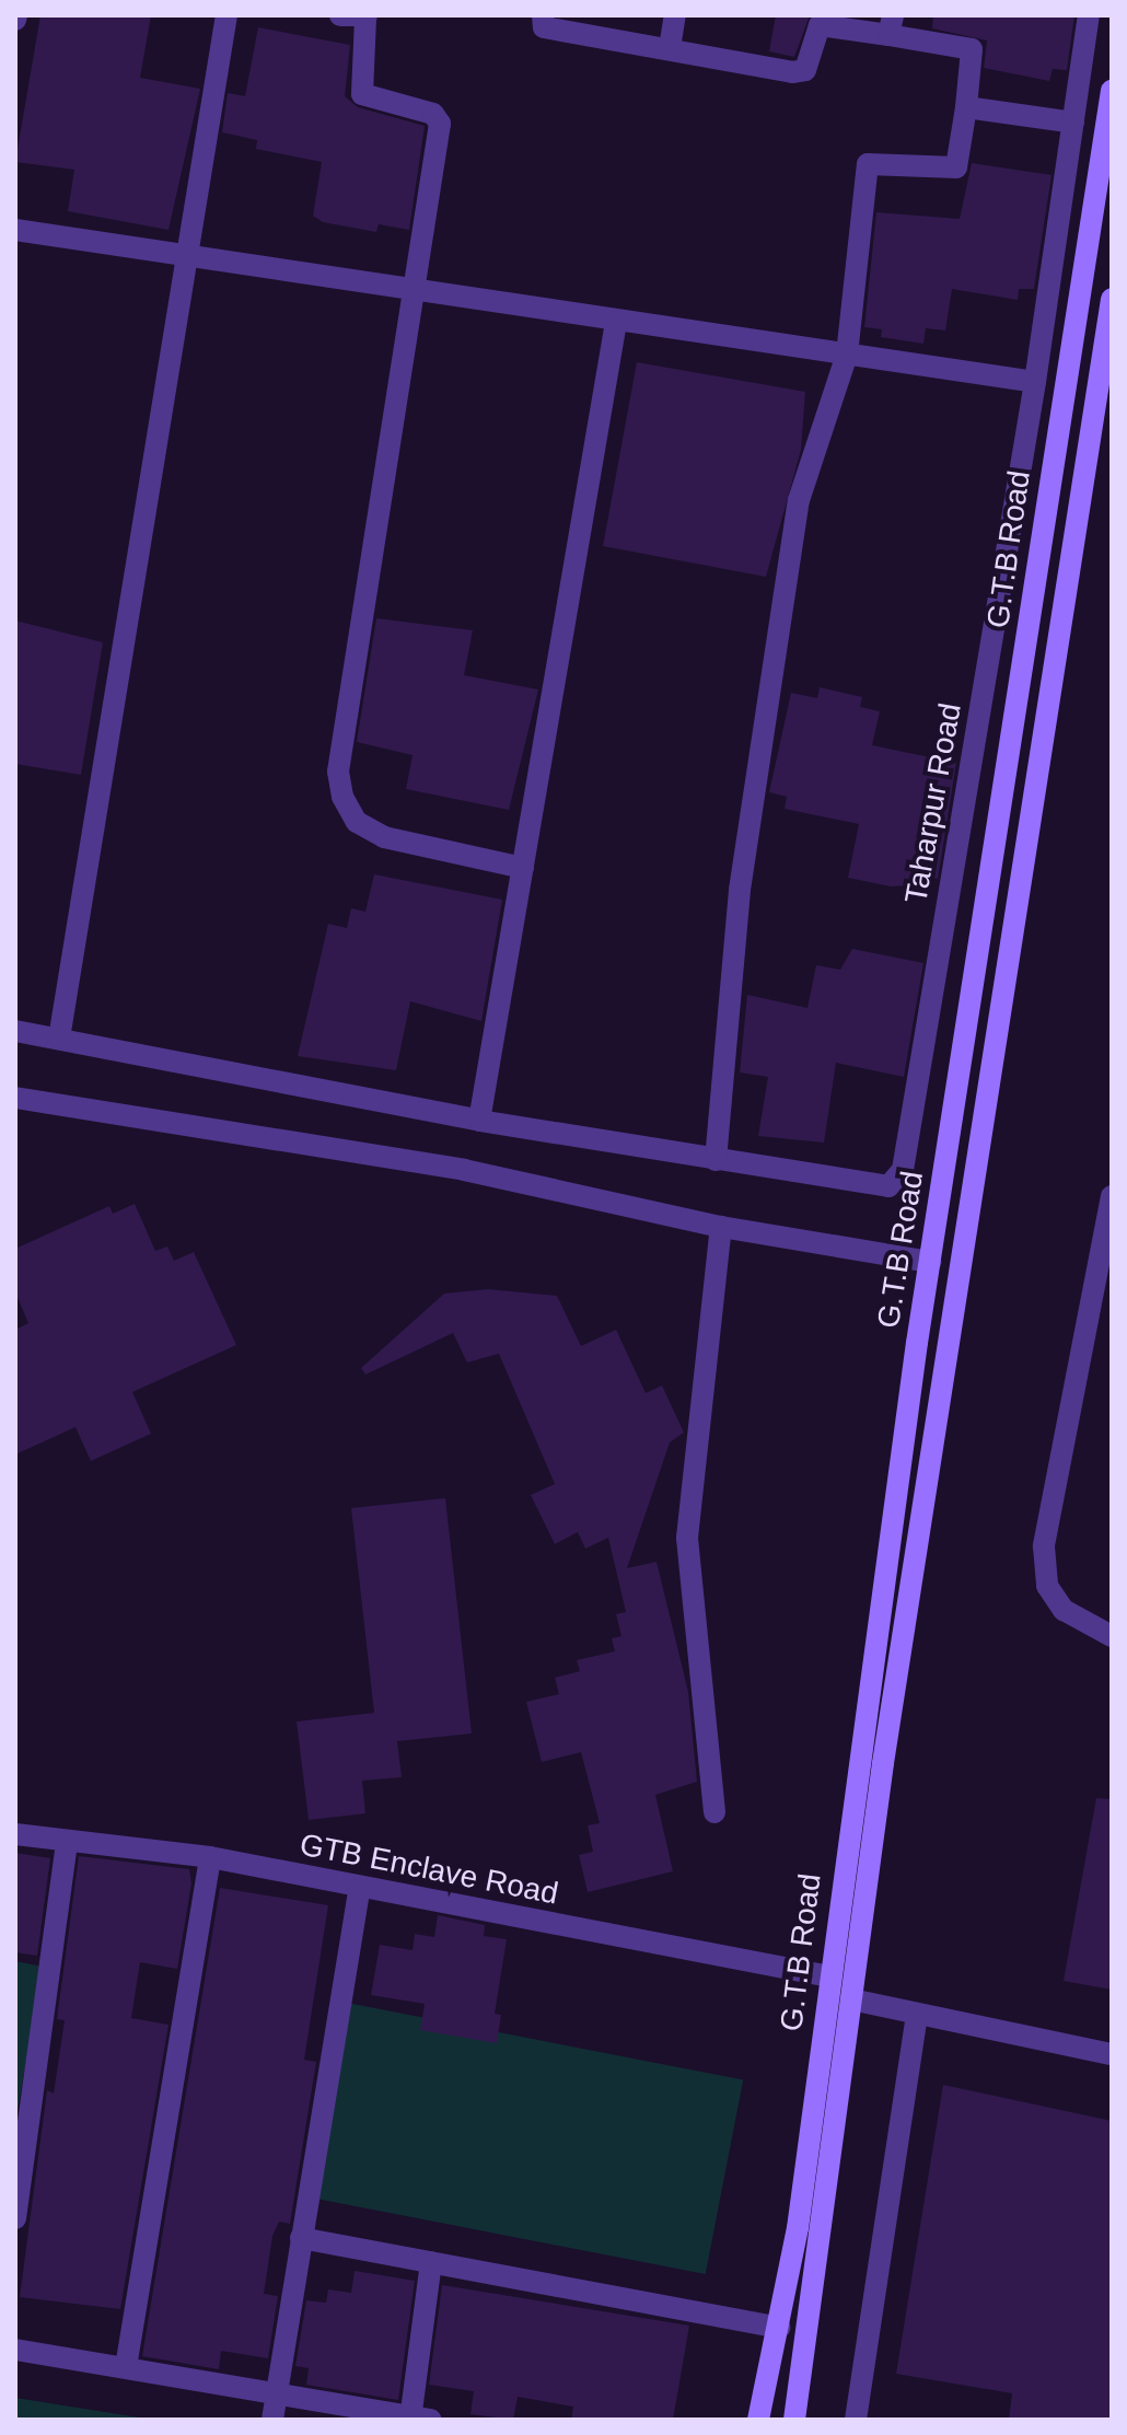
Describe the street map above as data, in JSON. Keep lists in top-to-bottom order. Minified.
{"streets":{"main road":["G.T.B Road"],"street":["Taharpur Road","GTB Enclave Road"]},"crossings":[["G.T.B Road","GTB Enclave Road"]]}
